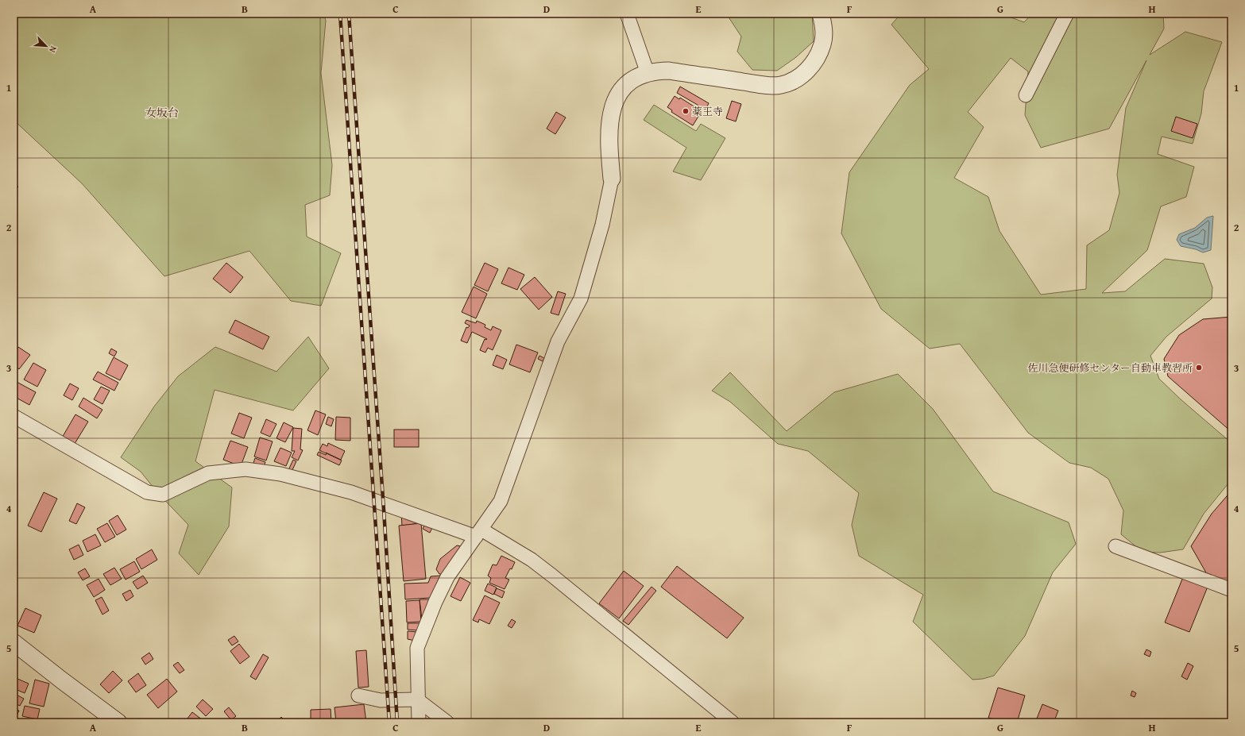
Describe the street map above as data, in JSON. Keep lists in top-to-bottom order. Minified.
{"districts":["女坂台"],"places":["薬王寺","佐川急便研修センター自動車教習所"],"north":"bottom right","grid":{"columns":["A","B","C","D","E","F","G","H"],"rows":["1","2","3","4","5"]}}
